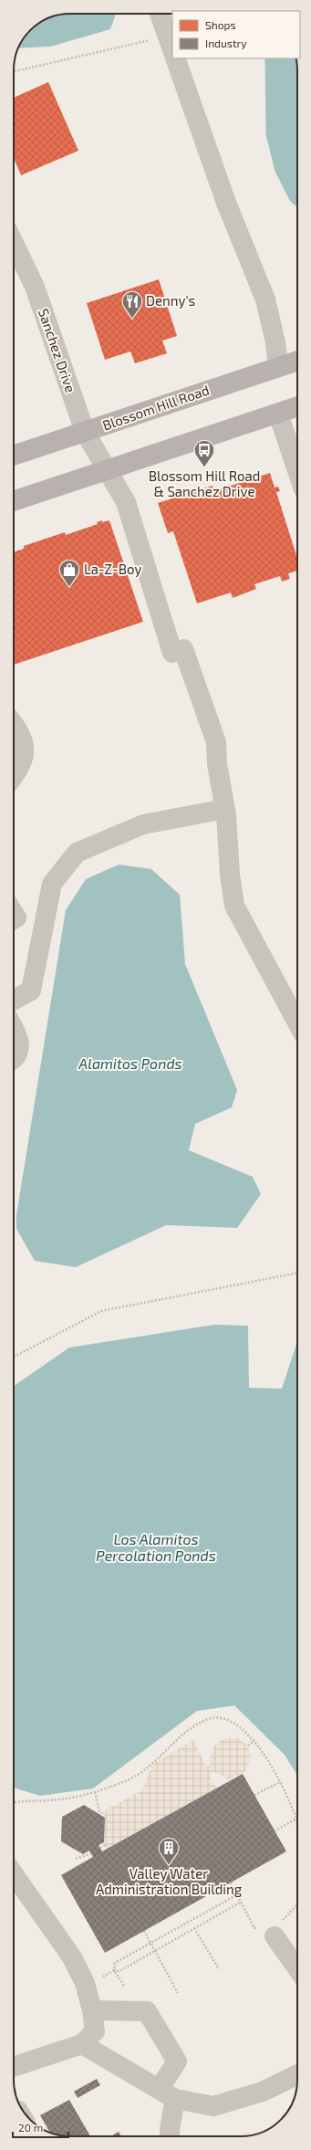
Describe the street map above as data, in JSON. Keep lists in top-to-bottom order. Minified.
{"streets":{"main road":["Blossom Hill Road"],"street":["Sanchez Drive"]},"crossings":[["Sanchez Drive","Blossom Hill Road"]],"water":["Alamitos Ponds","Los Alamitos Percolation Ponds"],"places":{"restaurant":["Denny's"],"bus stop":["Blossom Hill Road & Sanchez Drive"],"shop":["La-Z-Boy"],"building":["Valley Water Administration Building"]},"legend":["Shops","Industry"],"scale_bar":"20 m"}
